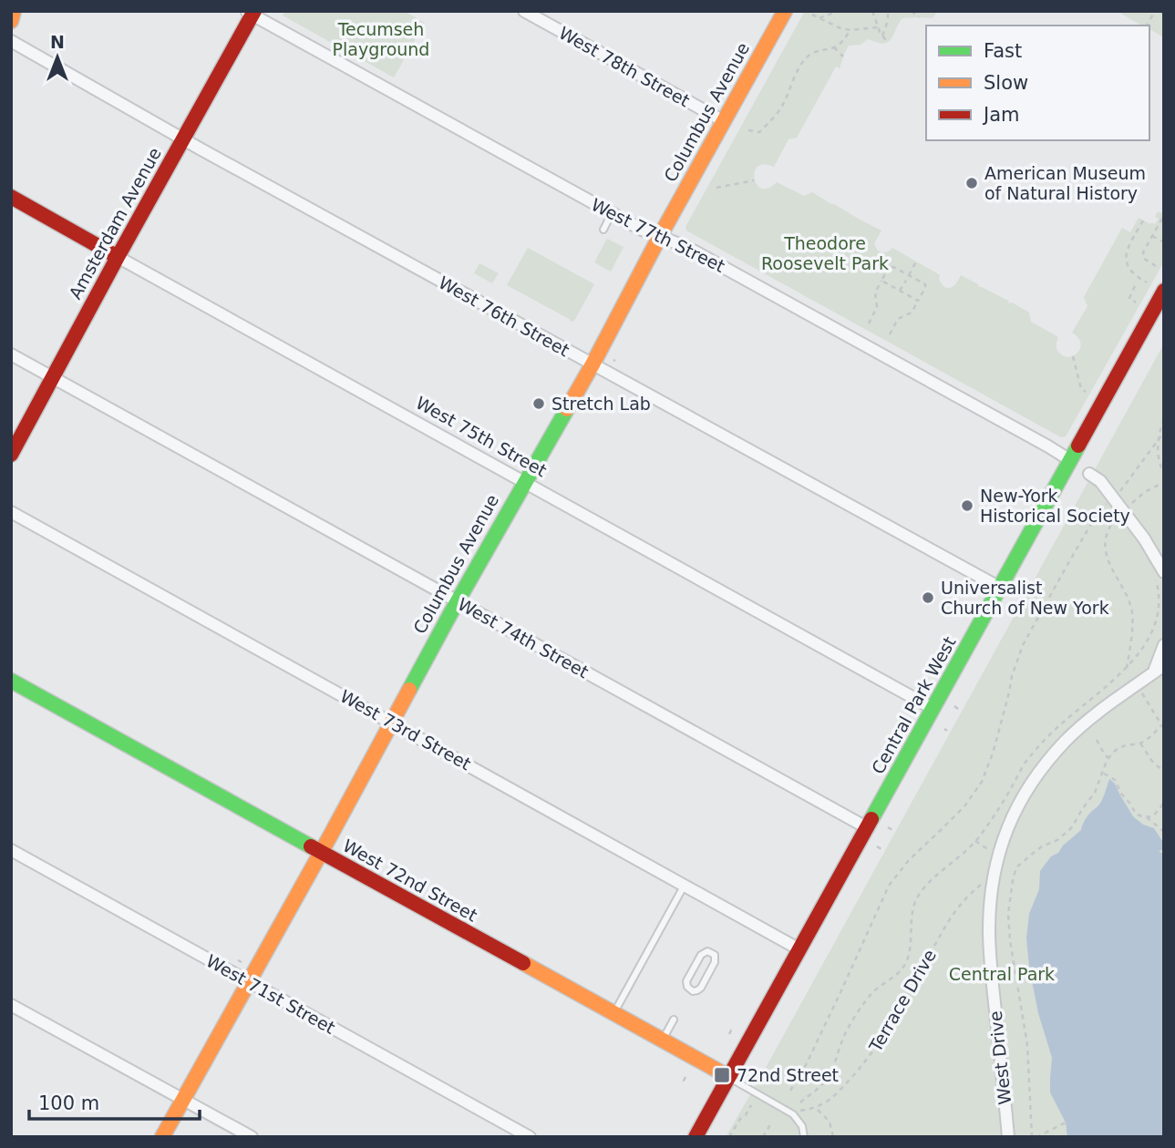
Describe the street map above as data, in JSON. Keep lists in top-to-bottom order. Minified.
{"streets":{"main road":["Columbus Avenue","Amsterdam Avenue","West 75th Street","Central Park West","West 72nd Street"],"street":["West 78th Street","West 77th Street","West 76th Street","West 74th Street","West 73rd Street","West 71st Street","West Drive"],"path":["Terrace Drive"]},"crossings":[["West 78th Street","Columbus Avenue"],["Columbus Avenue","West 77th Street"],["Columbus Avenue","West 76th Street"],["Columbus Avenue","West 75th Street"],["Columbus Avenue","West 74th Street"],["Columbus Avenue","West 73rd Street"],["Columbus Avenue","West 72nd Street"],["Columbus Avenue","West 71st Street"],["Amsterdam Avenue","West 77th Street"],["Amsterdam Avenue","West 76th Street"],["Amsterdam Avenue","West 75th Street"],["Amsterdam Avenue","West 74th Street"],["West 77th Street","Central Park West"],["West 76th Street","Central Park West"],["West 75th Street","Central Park West"],["West 74th Street","Central Park West"],["Central Park West","West 73rd Street"],["Central Park West","West 72nd Street"],["West 72nd Street","Terrace Drive"],["Terrace Drive","West Drive"]],"parks":["Tecumseh Playground","Theodore Roosevelt Park","Central Park"],"places":{"other":["American Museum of Natural History","Stretch Lab","New-York Historical Society","Universalist Church of New York"],"transit":["72nd Street"]},"legend":["Fast","Slow","Jam"],"scale_bar":"100 m","north":"top"}
